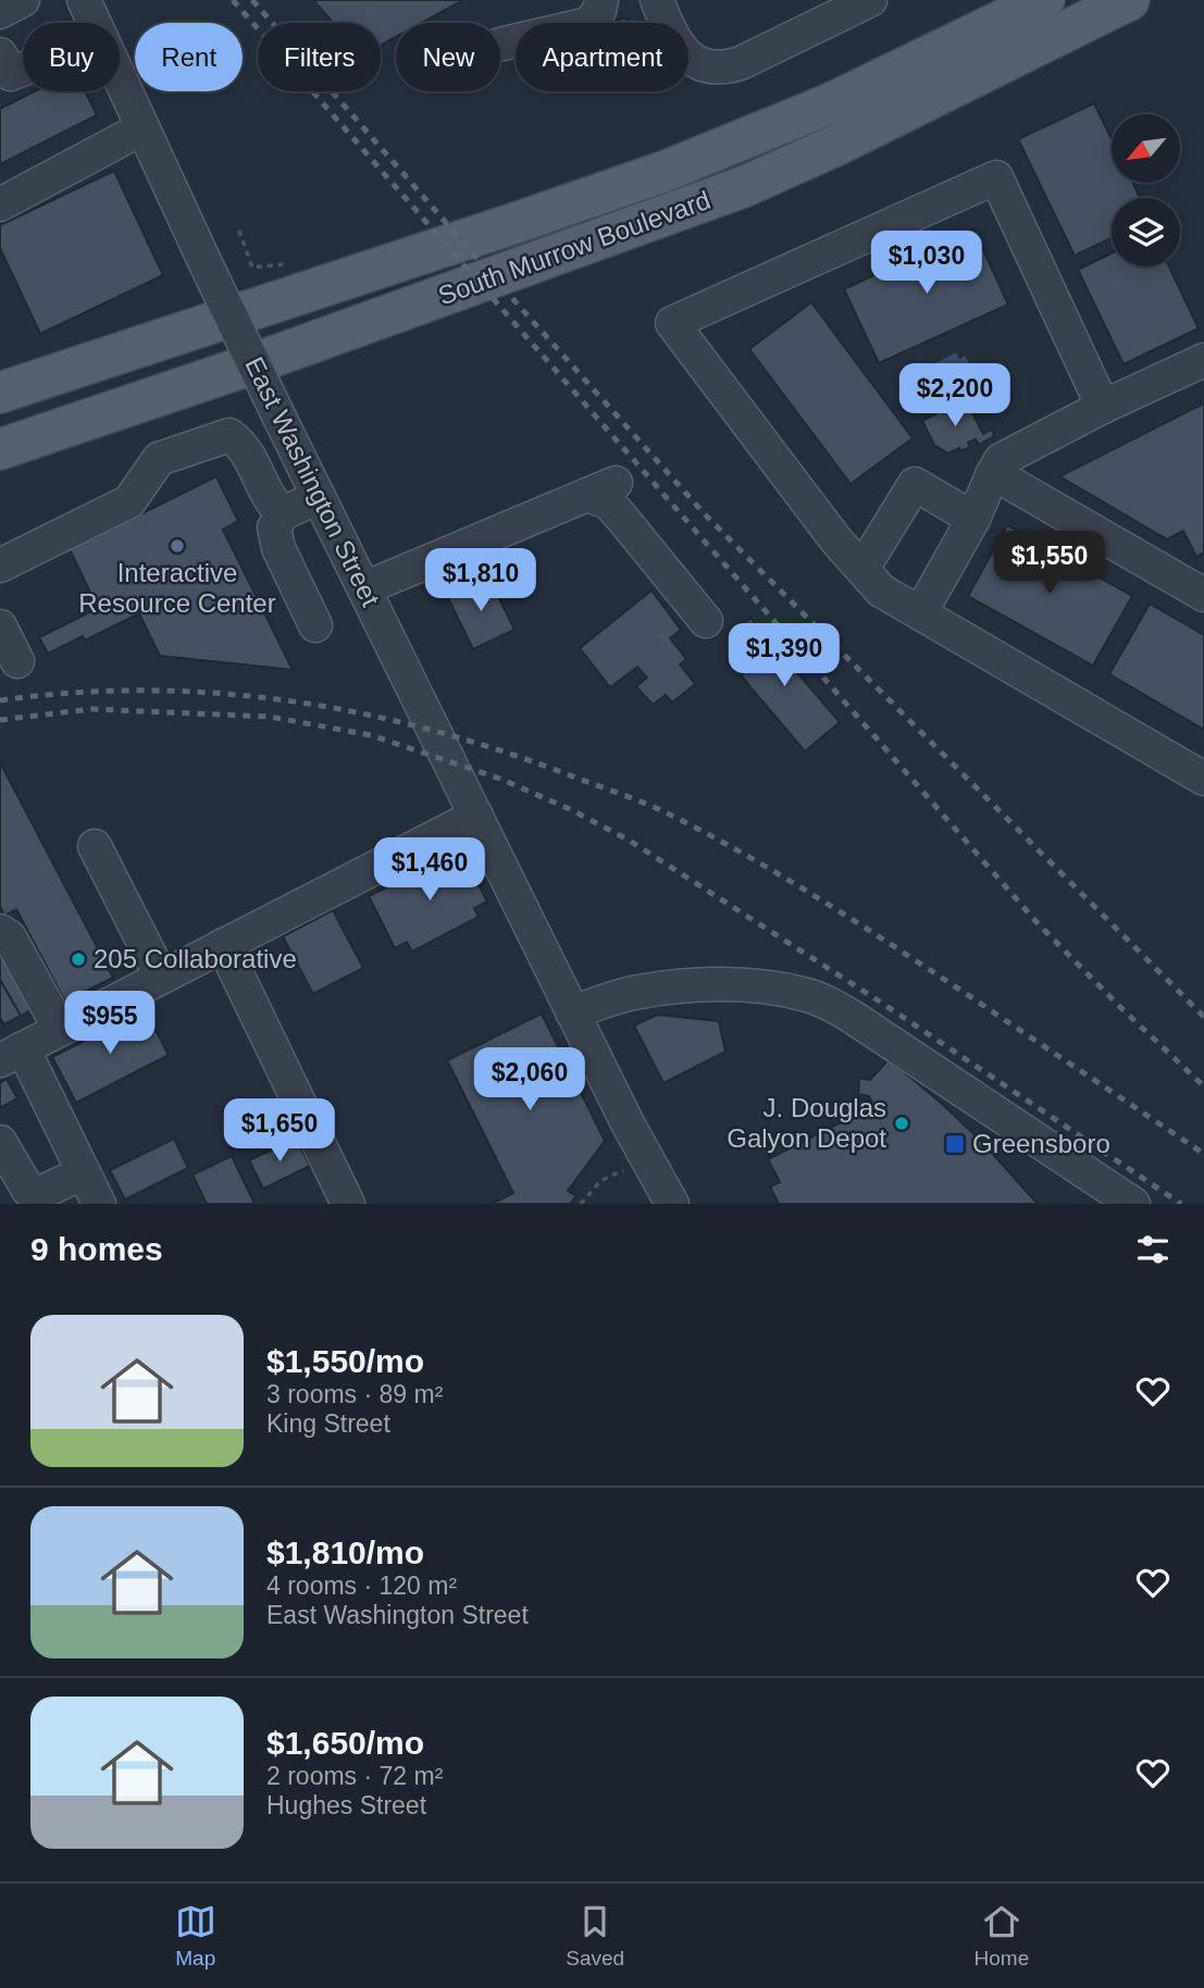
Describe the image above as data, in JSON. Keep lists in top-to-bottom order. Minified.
{"streets":{"main road":["South Murrow Boulevard"],"street":["East Washington Street"]},"places":{"other":["Interactive Resource Center","205 Collaborative","J. Douglas Galyon Depot"],"transit":["Greensboro"]},"north":"bottom left","page":{"chip":["Buy","Rent","Filters","New","Apartment"],"price":["$1,030","$2,200","$1,550","$1,810","$1,390","$1,460","$955","$2,060","$1,650"],"heading":"9 homes","list":[{"name":"$1,550/mo","note":"3 rooms · 89 m² · King Street"},{"name":"$1,810/mo","note":"4 rooms · 120 m² · East Washington Street"},{"name":"$1,650/mo","note":"2 rooms · 72 m² · Hughes Street"}],"tabs":["Map","Saved","Home"]}}
